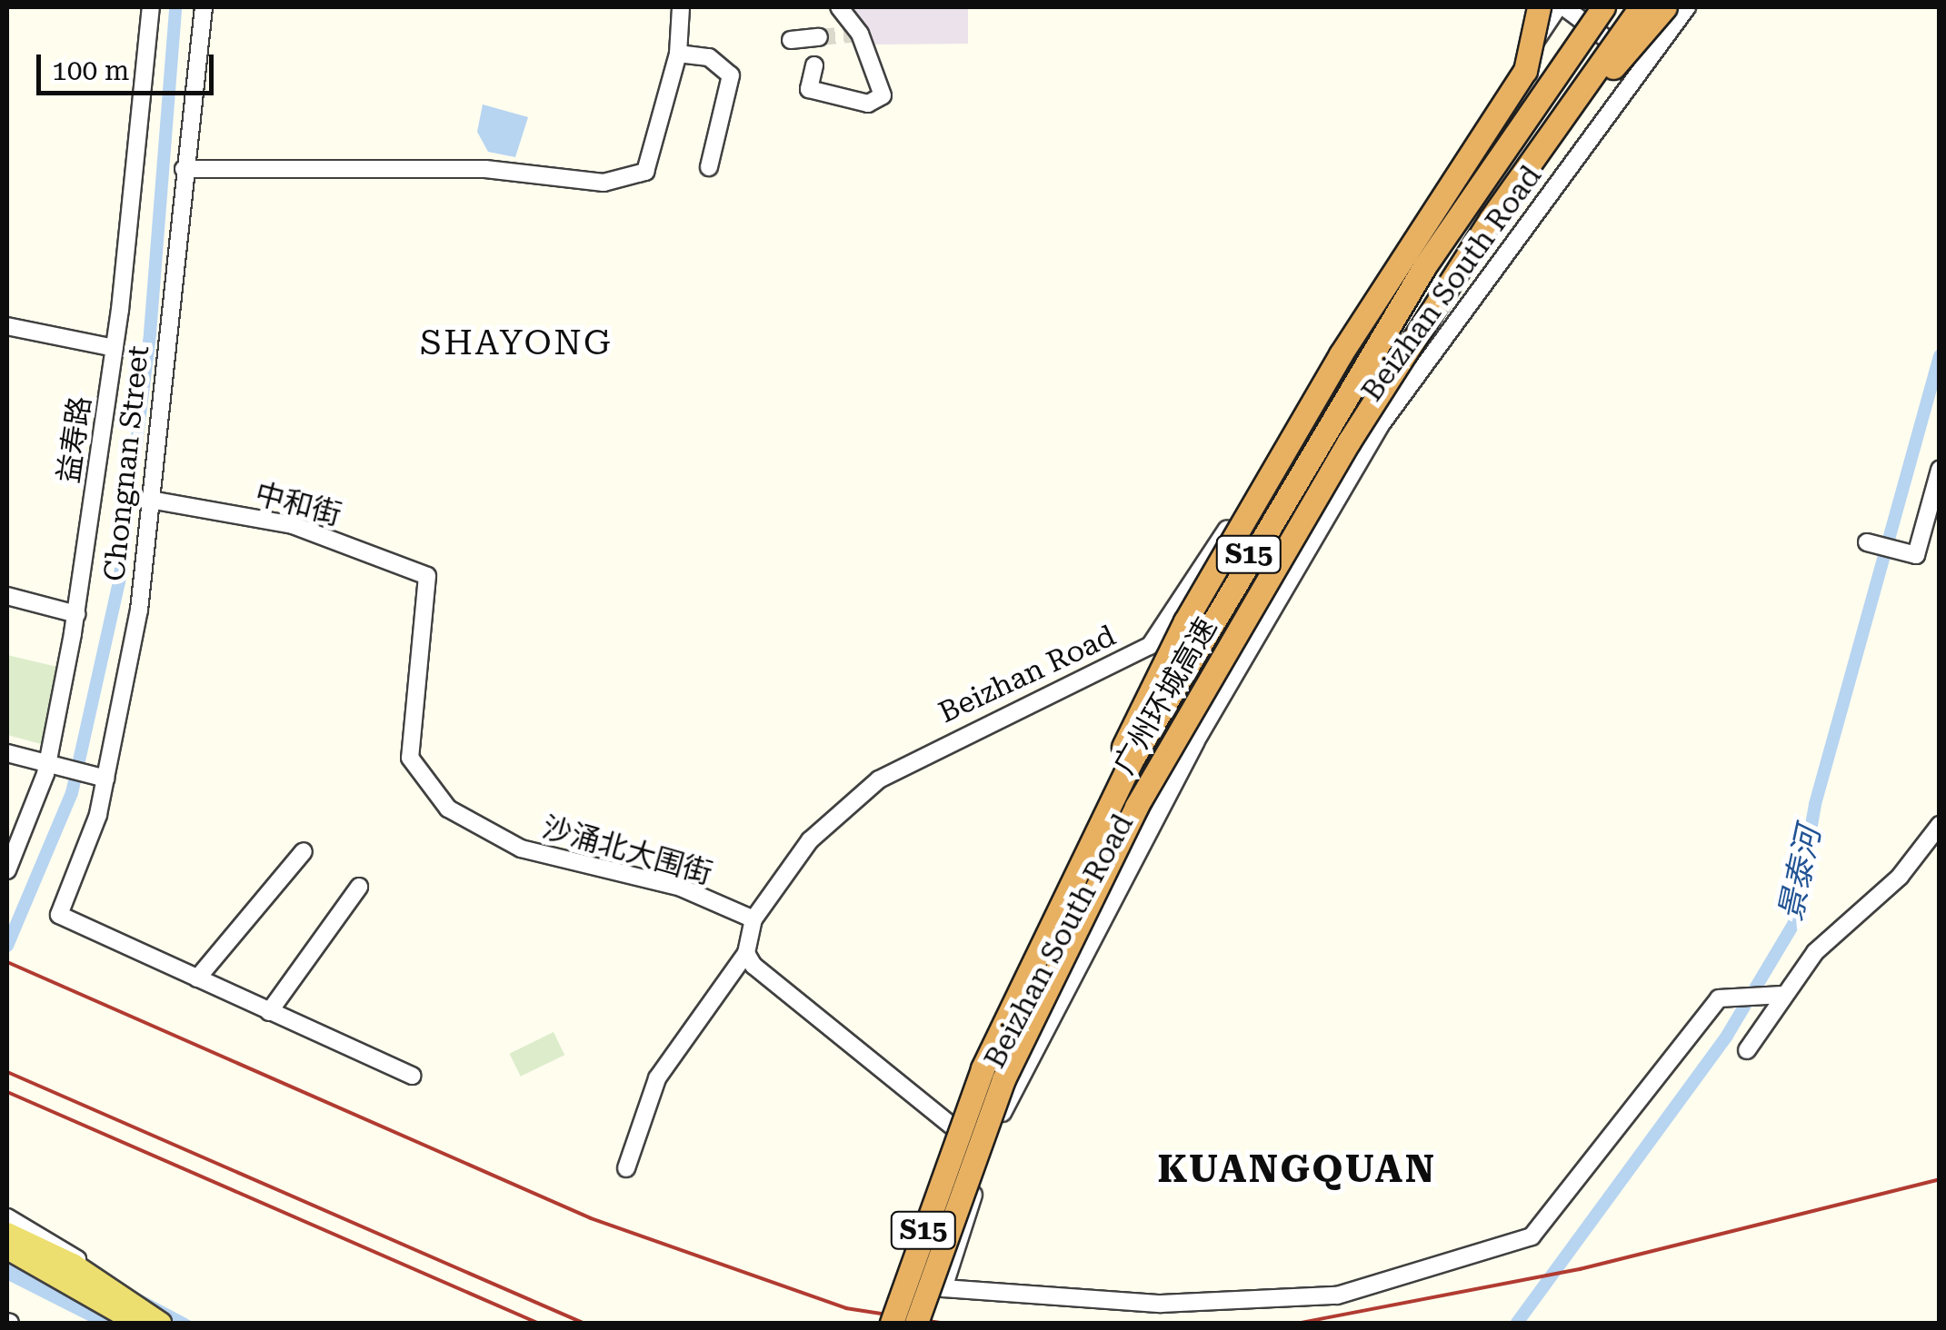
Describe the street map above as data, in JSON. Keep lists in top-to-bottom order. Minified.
{"streets":{"highway":["S15","广州环城高速"],"street":["Beizhan South Road","益寿路","Chongnan Street","中和街","Beizhan Road","沙涌北大围街"]},"crossings":[["Chongnan Street","中和街"],["中和街","沙涌北大围街"],["Beizhan Road","沙涌北大围街"]],"districts":["SHAYONG","KUANGQUAN"],"water":["景泰河"],"scale_bar":"100 m"}
